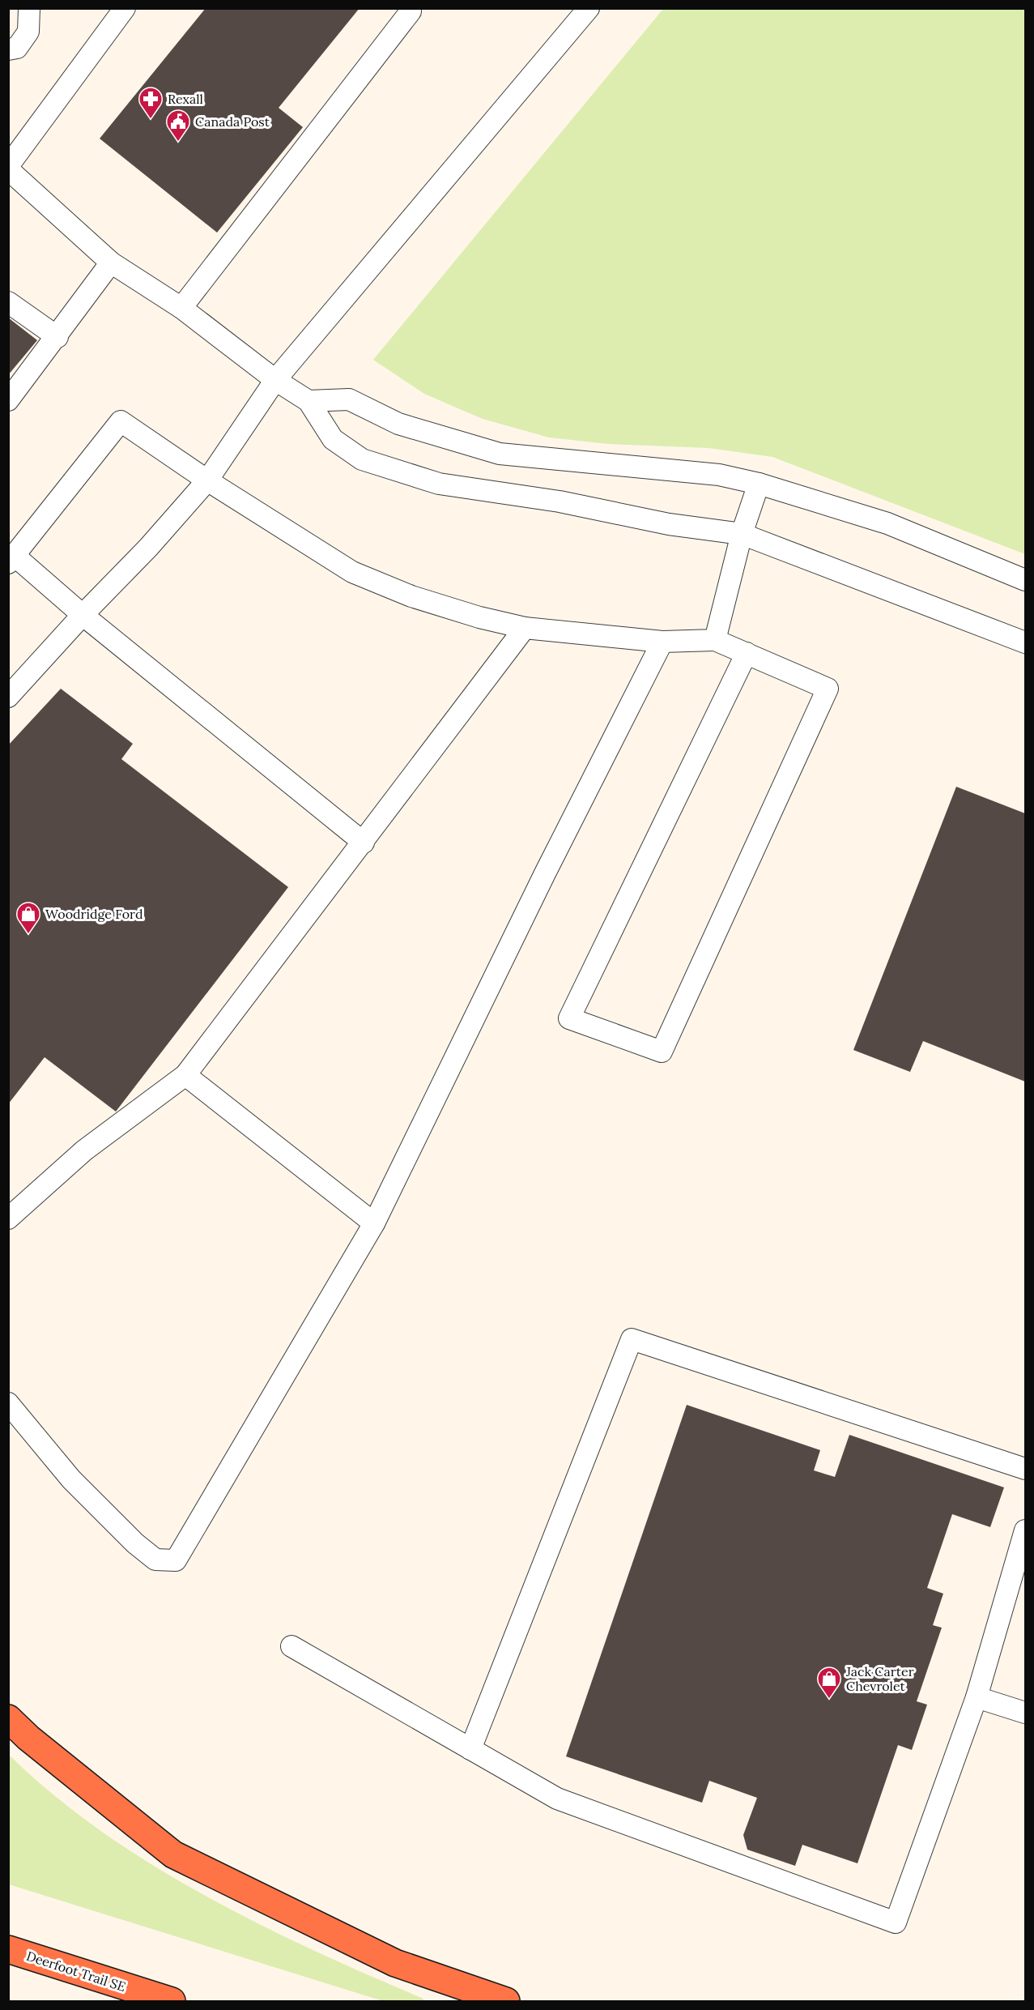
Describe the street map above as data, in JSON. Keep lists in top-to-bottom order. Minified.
{"streets":{"highway":["Deerfoot Trail SE"]},"places":{"pharmacy":["Rexall"],"public building":["Canada Post"],"shop":["Woodridge Ford","Jack Carter Chevrolet"]}}
